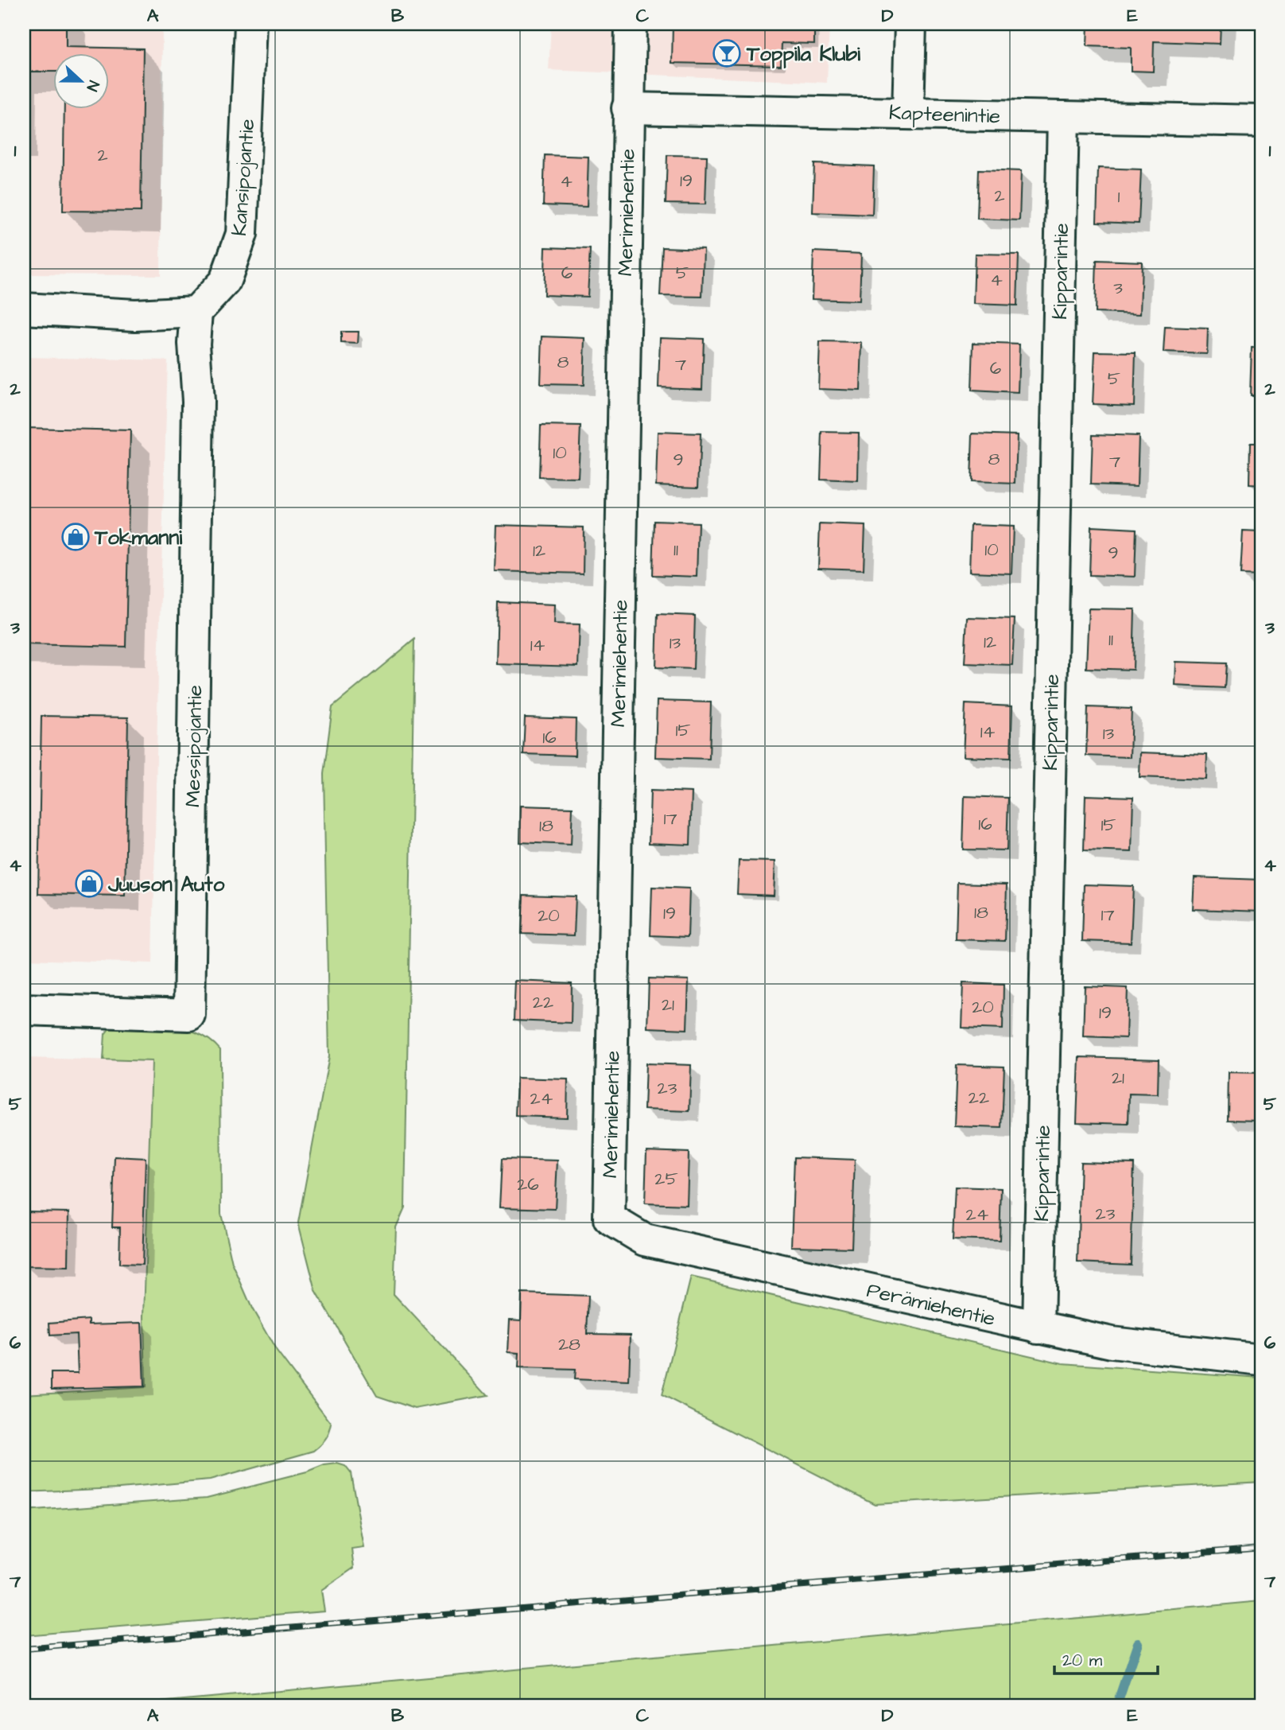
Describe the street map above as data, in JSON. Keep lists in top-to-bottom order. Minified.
{"streets":{"street":["Kapteenintie","Kansipojantie","Merimiehentie","Kipparintie","Messipojantie","Perämiehentie"]},"crossings":[["Kapteenintie","Merimiehentie"],["Kapteenintie","Kipparintie"],["Kansipojantie","Messipojantie"],["Merimiehentie","Perämiehentie"],["Kipparintie","Perämiehentie"]],"places":{"bar":["Toppila Klubi"],"shop":["Tokmanni","Juuson Auto"]},"house_numbers":["2","19","4","2","1","6","5","4","3","8","7","6","5","10","8","9","7","11","10","12","9","11","12","13","14","15","14","13","16","17","16","15","18","18","19","17","20","22","21","20","19","21","23","22","24","25","26","23","24","28"],"scale_bar":"20 m","north":"right","grid":{"columns":["A","B","C","D","E"],"rows":["1","2","3","4","5","6","7"]}}
